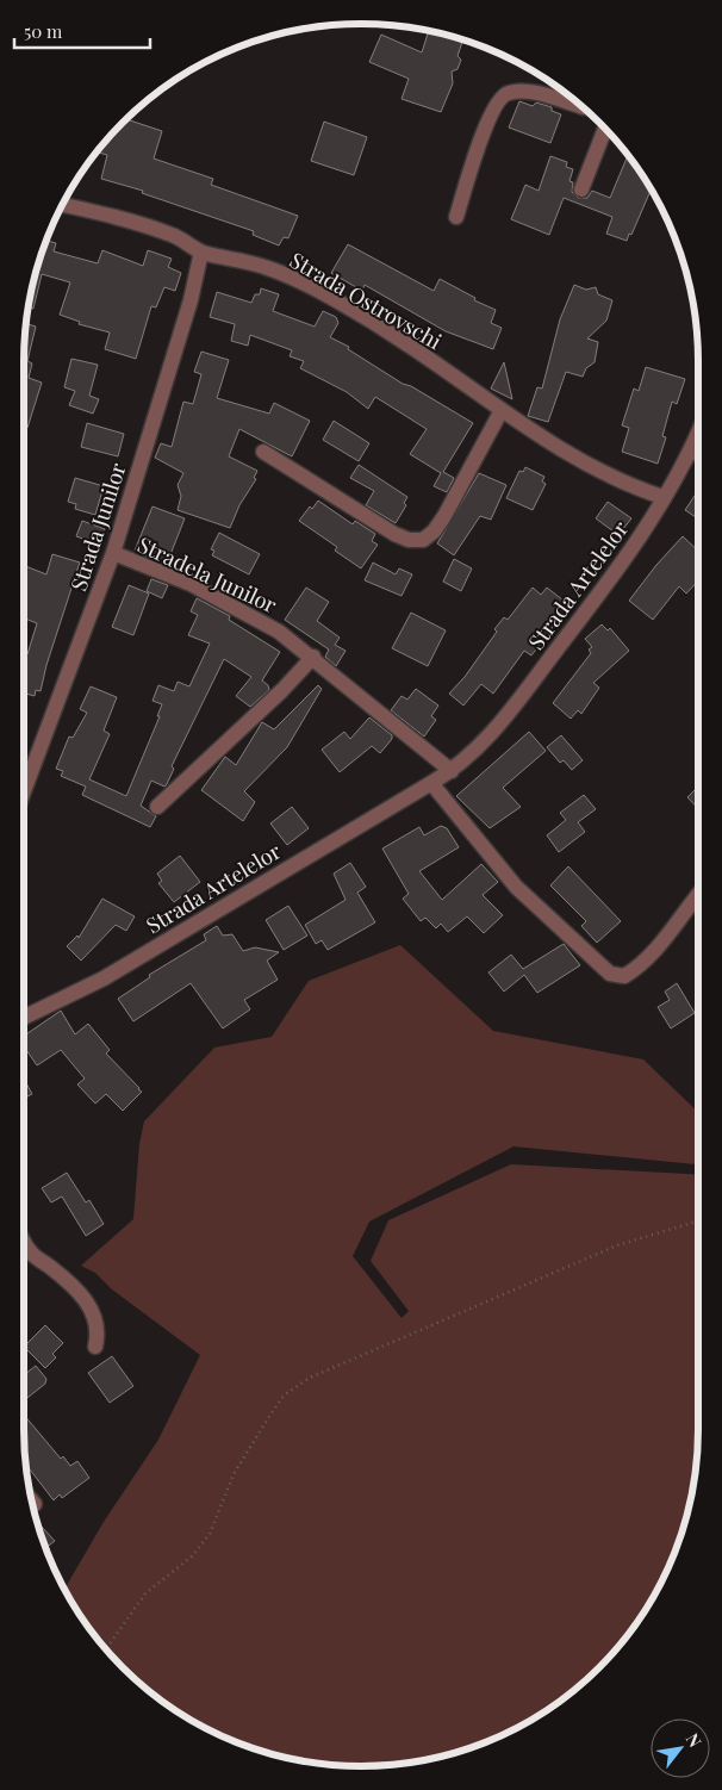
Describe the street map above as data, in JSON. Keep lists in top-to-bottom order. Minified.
{"streets":{"street":["Strada Ostrovschi","Strada Junilor","Stradela Junilor","Strada Artelelor"]},"crossings":[["Strada Ostrovschi","Strada Junilor"],["Strada Ostrovschi","Strada Artelelor"],["Strada Junilor","Stradela Junilor"],["Stradela Junilor","Strada Artelelor"]],"scale_bar":"50 m","north":"top right"}
